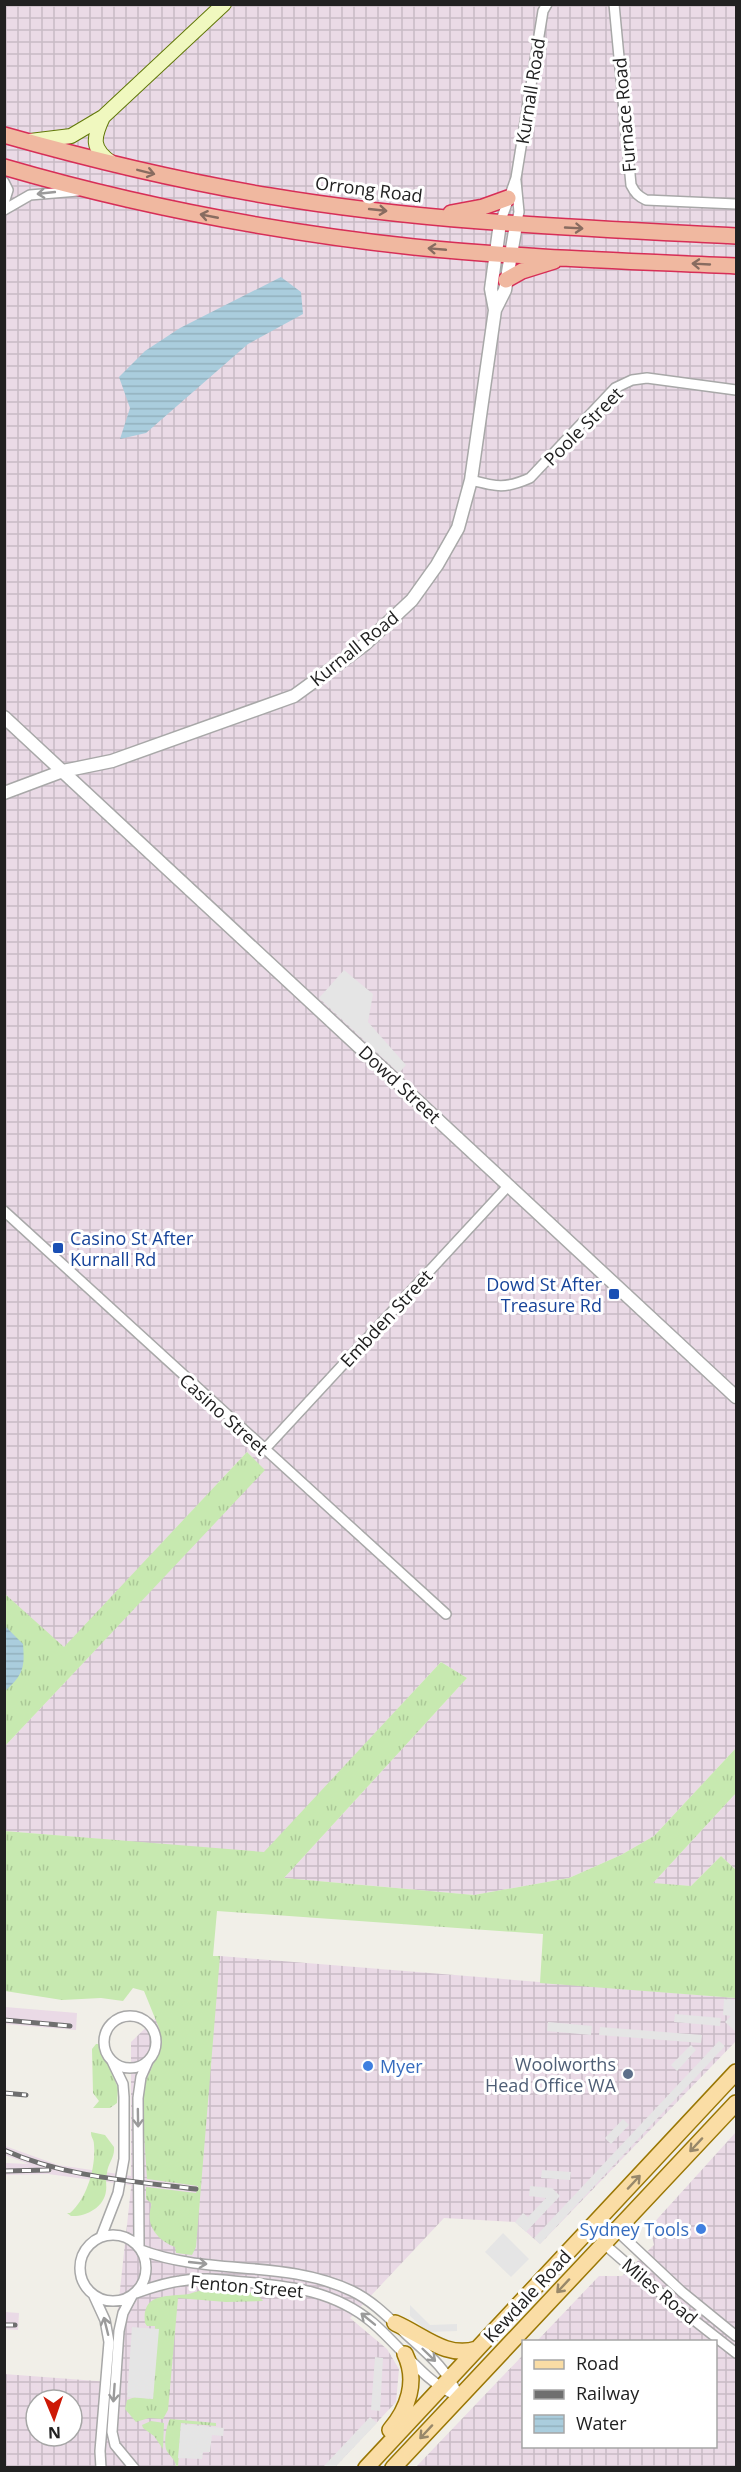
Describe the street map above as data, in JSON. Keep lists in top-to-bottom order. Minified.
{"streets":{"highway":["Orrong Road"],"main road":["Kewdale Road"],"street":["Kurnall Road","Furnace Road","Poole Street","Dowd Street","Embden Street","Casino Street","Fenton Street","Miles Road"]},"crossings":[["Kurnall Road","Orrong Road"],["Kurnall Road","Poole Street"],["Kurnall Road","Dowd Street"],["Dowd Street","Embden Street"],["Embden Street","Casino Street"],["Fenton Street","Kewdale Road"],["Miles Road","Kewdale Road"]],"places":{"transit":["Casino St After Kurnall Rd","Dowd St After Treasure Rd"],"other":["Myer","Woolworths Head Office WA","Sydney Tools"]},"legend":["Road","Railway","Water"],"north":"bottom"}
